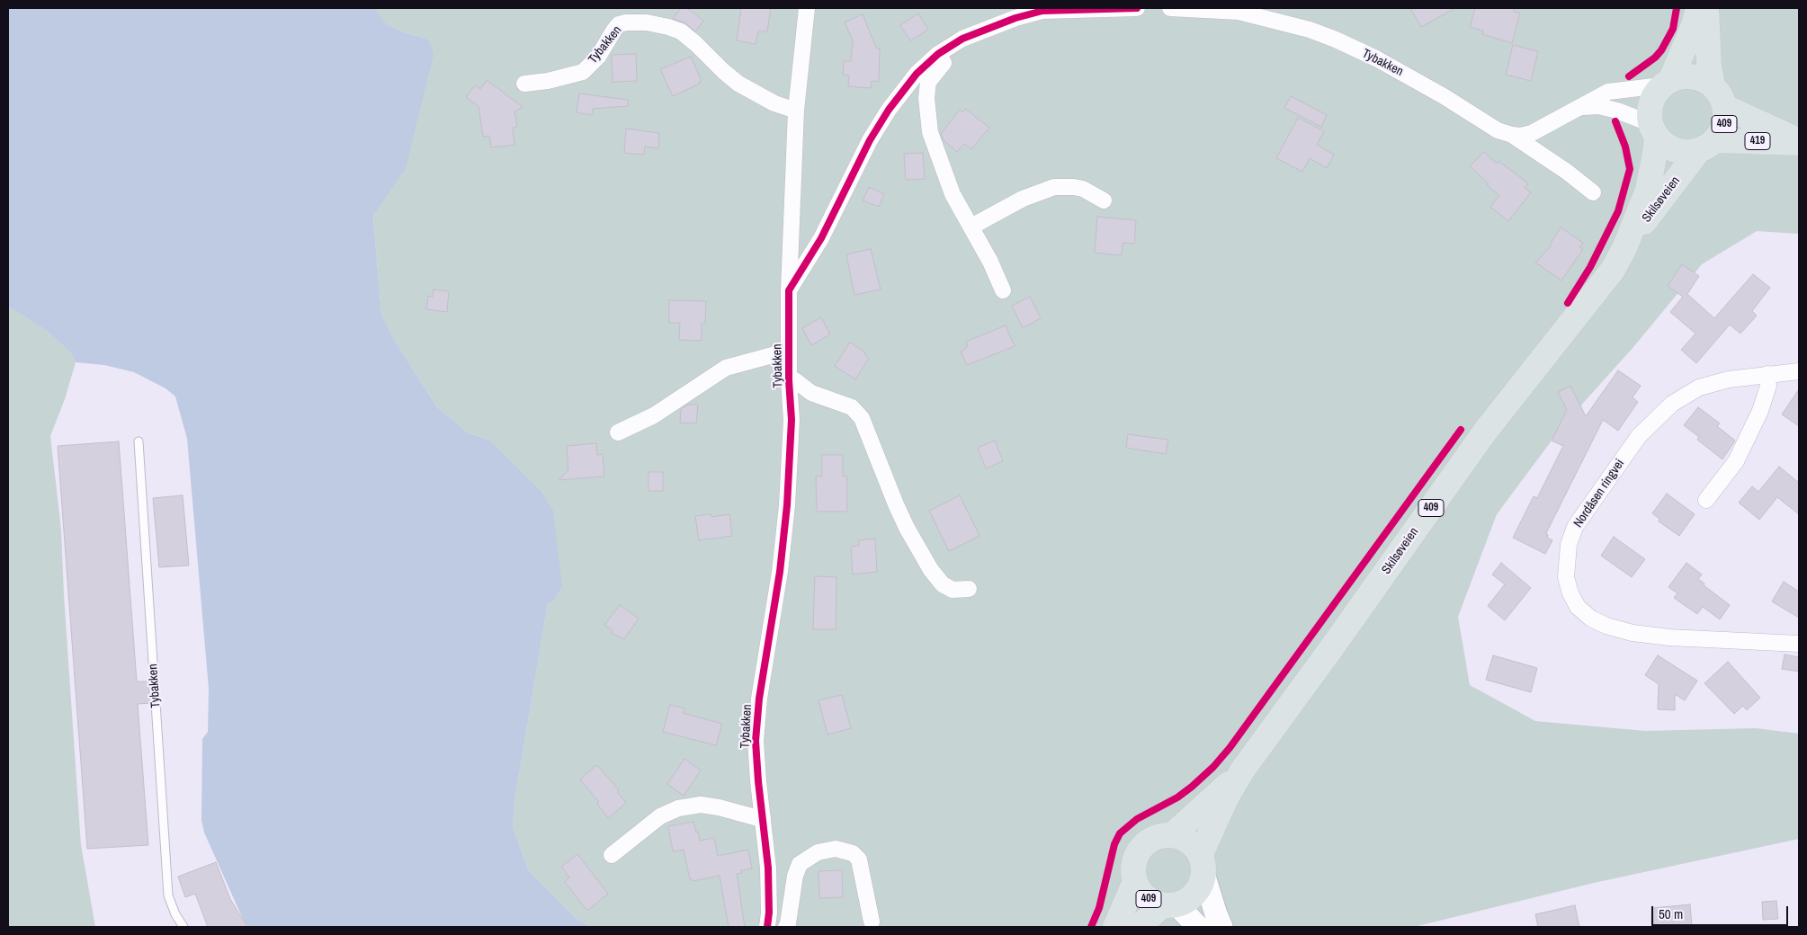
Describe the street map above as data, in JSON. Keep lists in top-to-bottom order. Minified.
{"streets":{"main road":["409","419","Skilsøveien"],"street":["Tybakken","Nordåsen ringvei"]},"crossings":[["Tybakken","409"],["Tybakken","419"],["Tybakken","Skilsøveien"],["409","419"],["409","Skilsøveien"],["419","Skilsøveien"]],"scale_bar":"50 m"}
